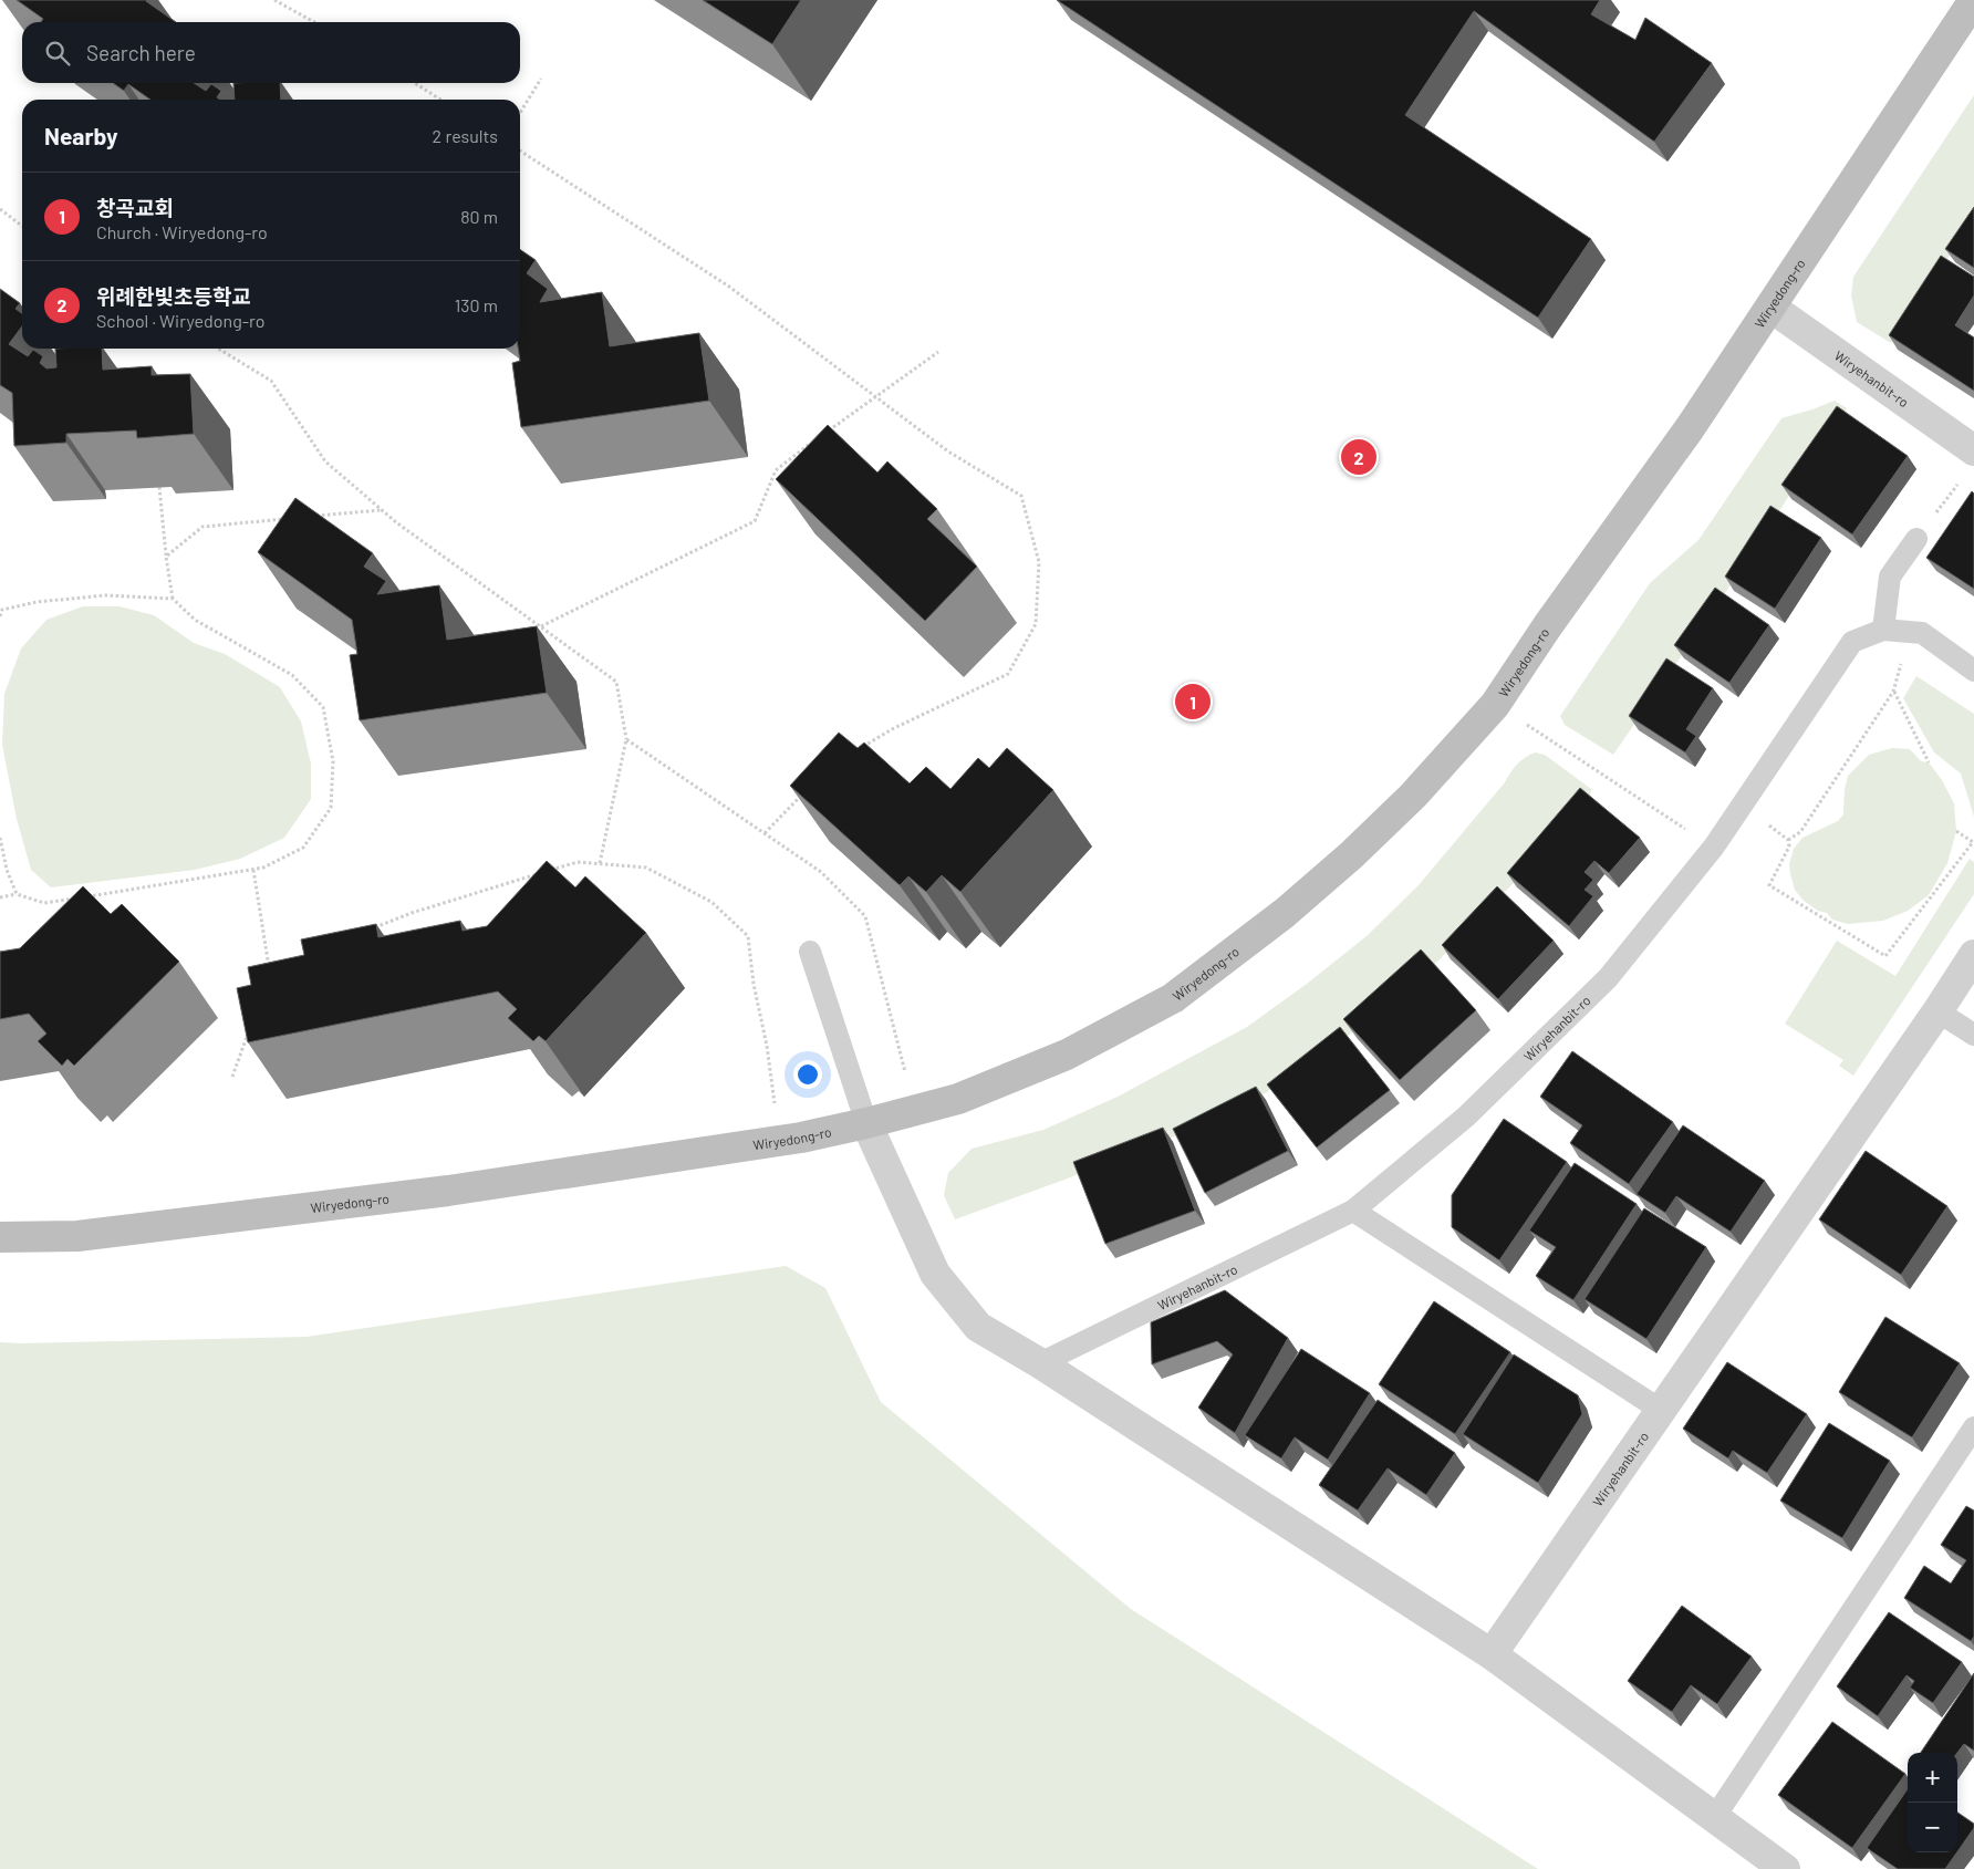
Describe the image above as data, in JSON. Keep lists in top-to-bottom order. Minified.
{"streets":{"street":["Wiryedong-ro","Wiryehanbit-ro"]},"crossings":[["Wiryedong-ro","Wiryehanbit-ro"]],"page":{"search":"Search here","heading":["Nearby","2 results"],"list":[{"mark":"1","name":"창곡교회","note":"Church · Wiryedong-ro","value":"80 m"},{"mark":"2","name":"위례한빛초등학교","note":"School · Wiryedong-ro","value":"130 m"}],"pins":["2","1"],"map_buttons":["+","−"]}}
